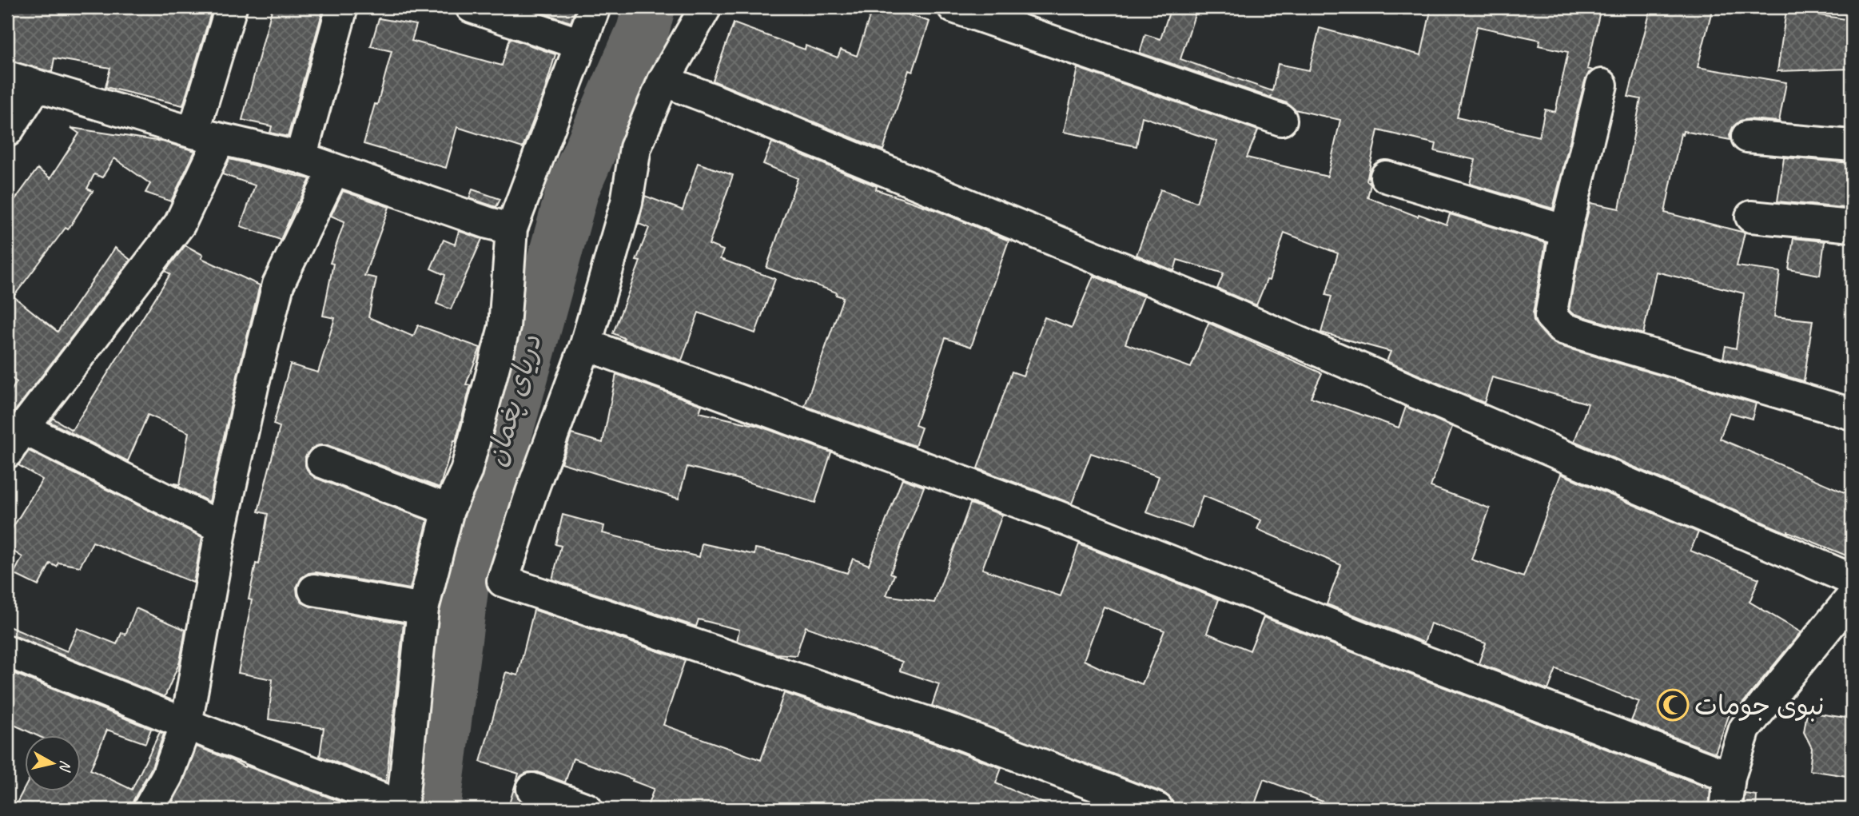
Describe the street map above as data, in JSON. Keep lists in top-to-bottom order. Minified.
{"water":["دریای پغمان"],"places":{"mosque":["نبوی جومات"]},"north":"right"}
